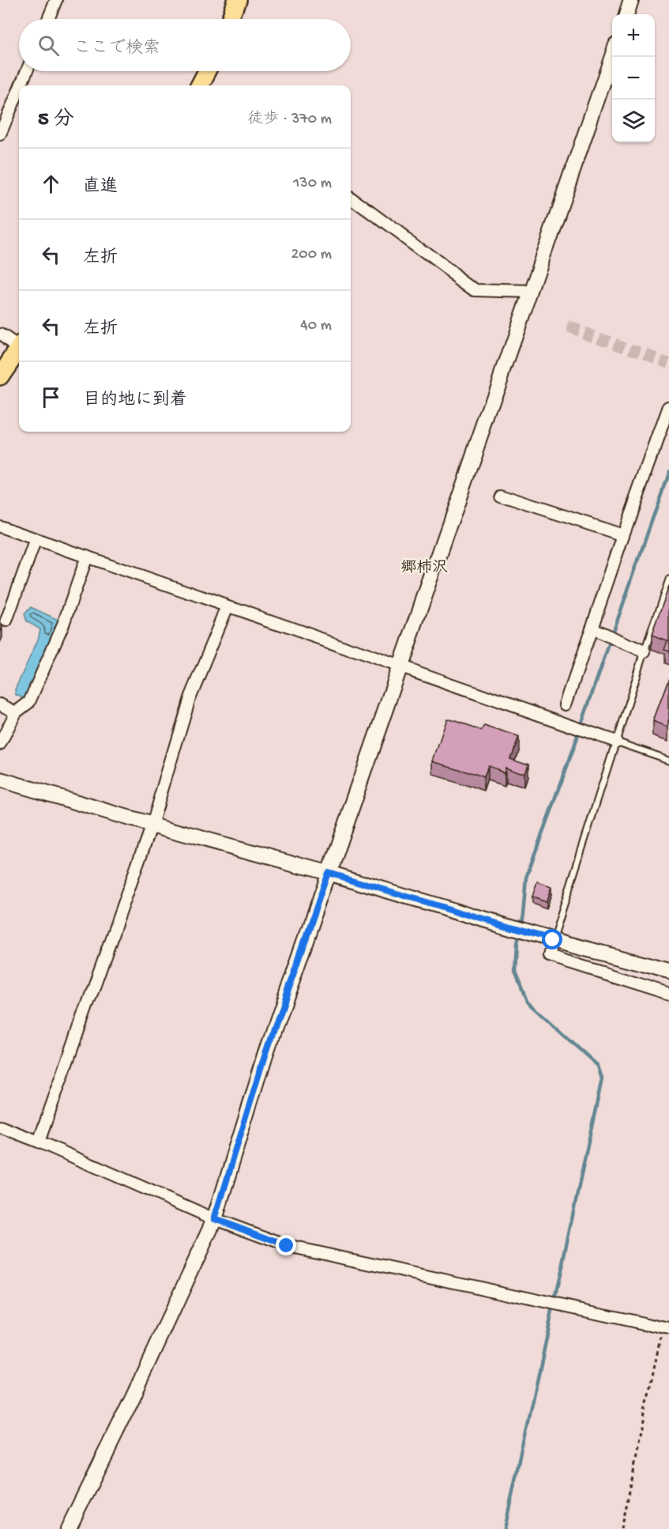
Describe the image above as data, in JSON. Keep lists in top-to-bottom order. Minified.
{"districts":["郷柿沢"],"page":{"map_buttons":["+","−"],"search":"ここで検索","heading":["5 分","徒歩 · 370 m"],"list":[["直進","130 m"],["左折","200 m"],["左折","40 m"],"目的地に到着"]}}
